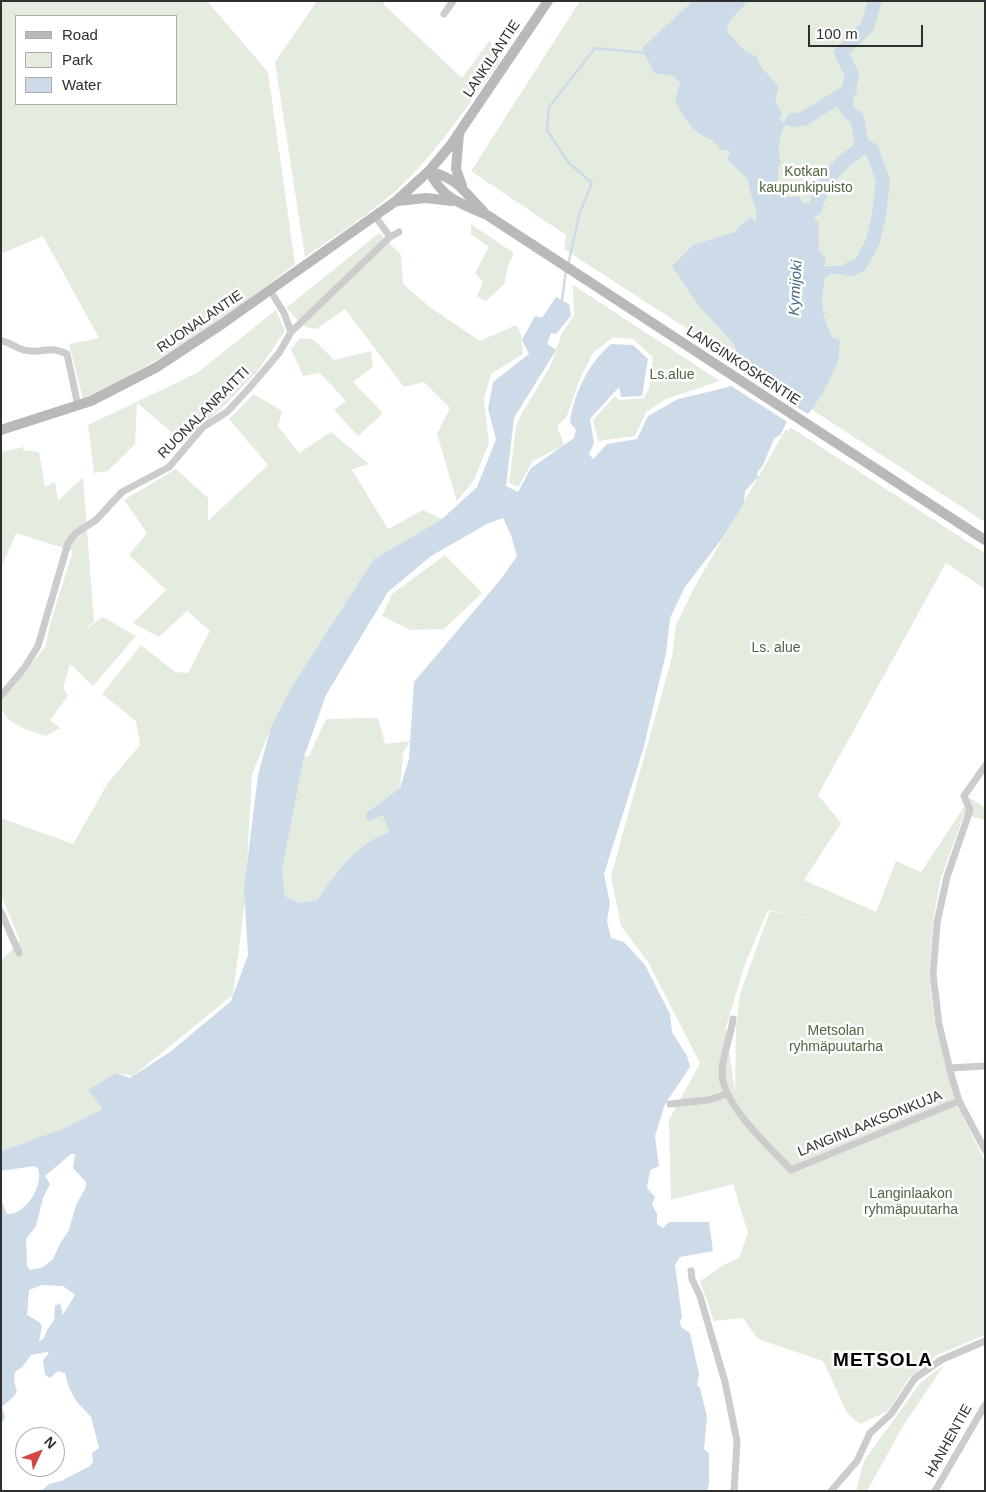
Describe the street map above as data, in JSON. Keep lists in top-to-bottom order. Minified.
{"streets":{"street":["LANKILANTIE","RUONALANTIE","LANGINKOSKENTIE","RUONALANRAITTI","LANGINLAAKSONKUJA","HANHENTIE"]},"crossings":[["LANKILANTIE","RUONALANTIE"],["LANKILANTIE","LANGINKOSKENTIE"],["RUONALANTIE","LANGINKOSKENTIE"]],"districts":["METSOLA"],"water":["Kymijoki"],"parks":["Kotkan kaupunkipuisto","Ls.alue","Ls. alue","Metsolan ryhmäpuutarha","Langinlaakon ryhmäpuutarha"],"legend":["Road","Park","Water"],"scale_bar":"100 m","north":"top right"}
